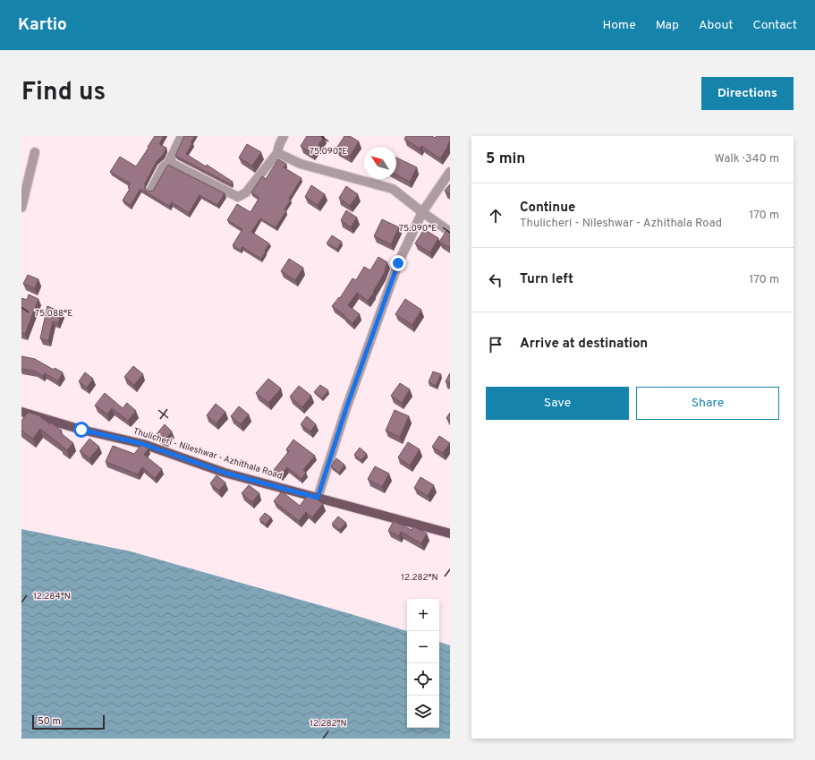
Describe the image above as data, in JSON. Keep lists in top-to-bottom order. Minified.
{"streets":{"main road":["Thulicheri - Nileshwar - Azhithala Road"]},"scale_bar":"50 m","north":"top left","page":{"header":"Kartio","nav":["Home","Map","About","Contact"],"title":"Find us","buttons":["Directions",["Save","Share"]],"heading":["5 min","Walk · 340 m"],"list":[["Continue","Thulicheri - Nileshwar - Azhithala Road","170 m"],["Turn left","170 m"],"Arrive at destination"],"map_buttons":["+","−"],"scale":"50 m"},"coordinates":["75.090°E","75.088°E","12.282°N","12.284°N"]}
